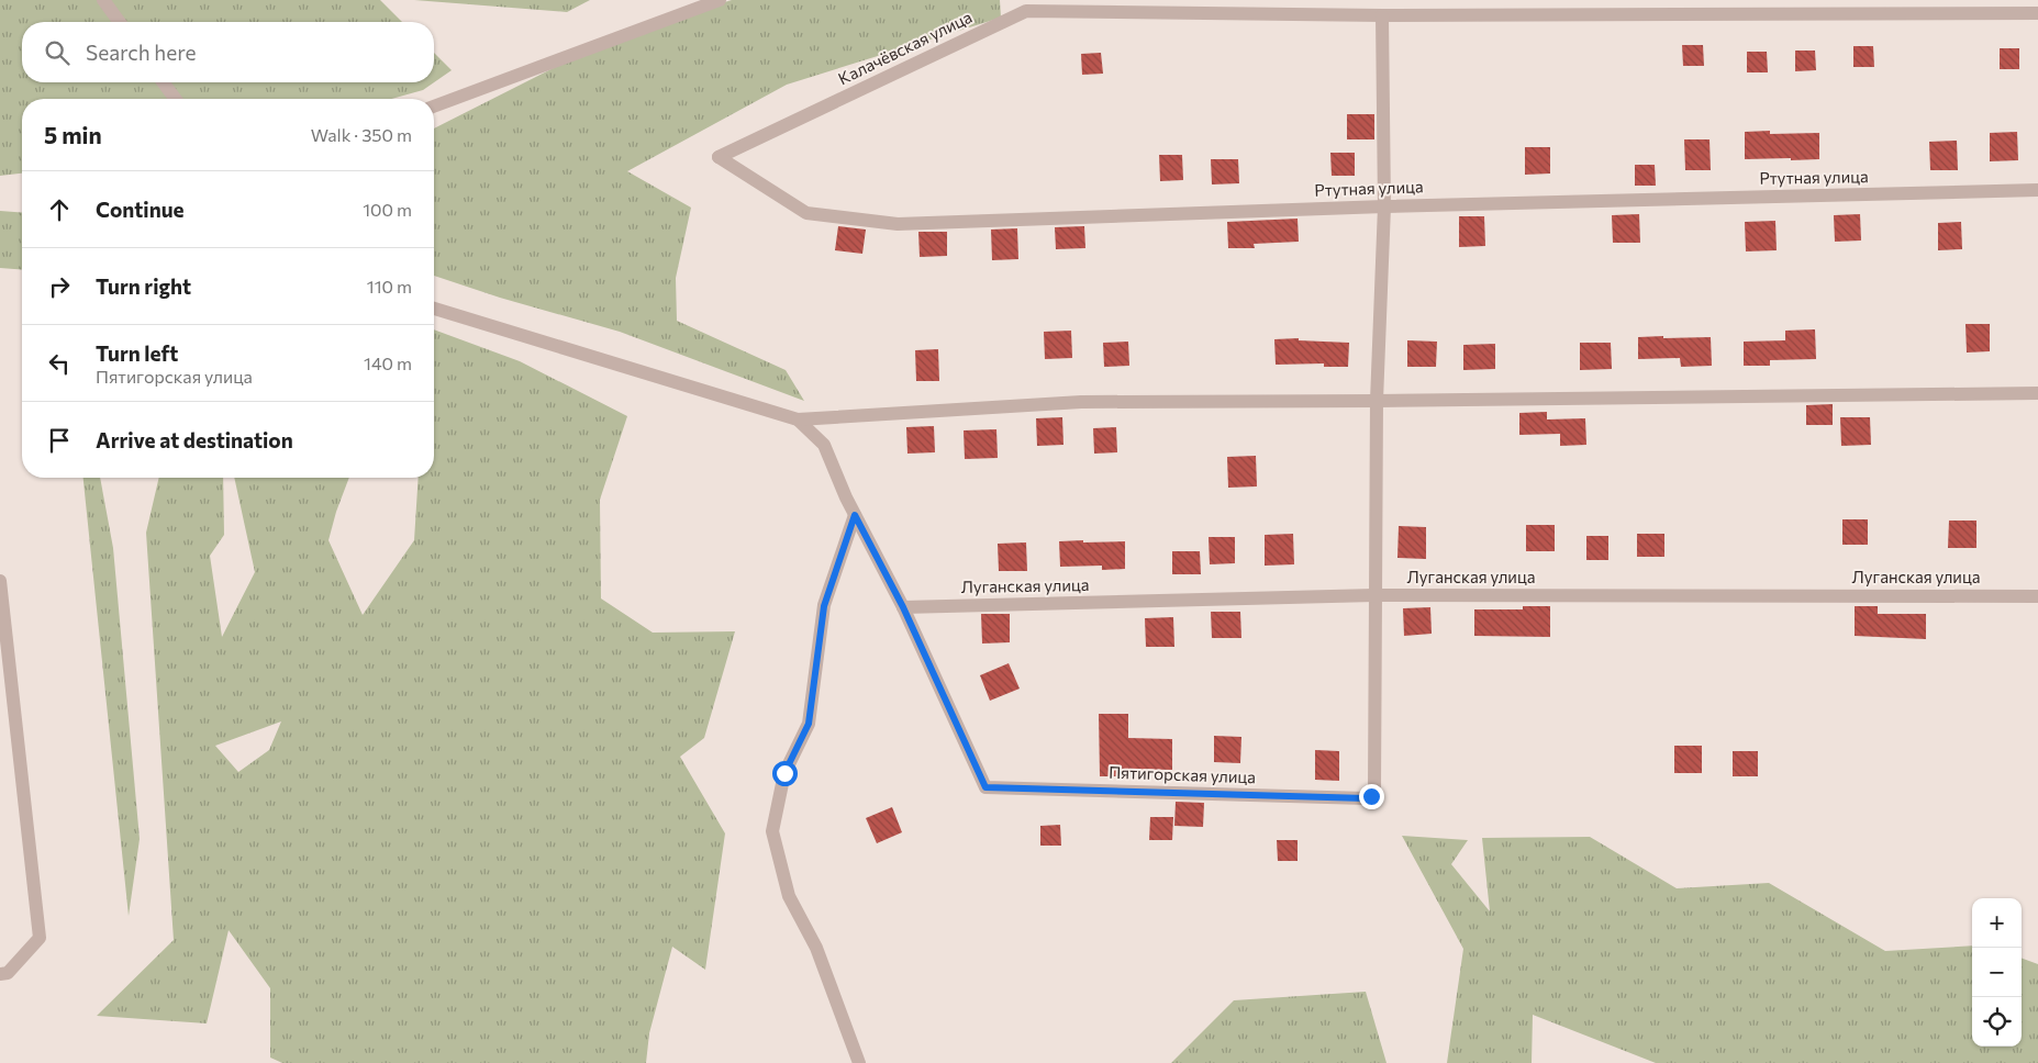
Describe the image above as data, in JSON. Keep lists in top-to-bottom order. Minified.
{"streets":{"street":["Калачёвская улица","Ртутная улица","Луганская улица","Пятигорская улица"]},"crossings":[["Калачёвская улица","Ртутная улица"],["Луганская улица","Пятигорская улица"]],"page":{"search":"Search here","heading":["5 min","Walk · 350 m"],"list":[["Continue","100 m"],["Turn right","110 m"],["Turn left","Пятигорская улица","140 m"],"Arrive at destination"],"map_buttons":["+","−"]}}
